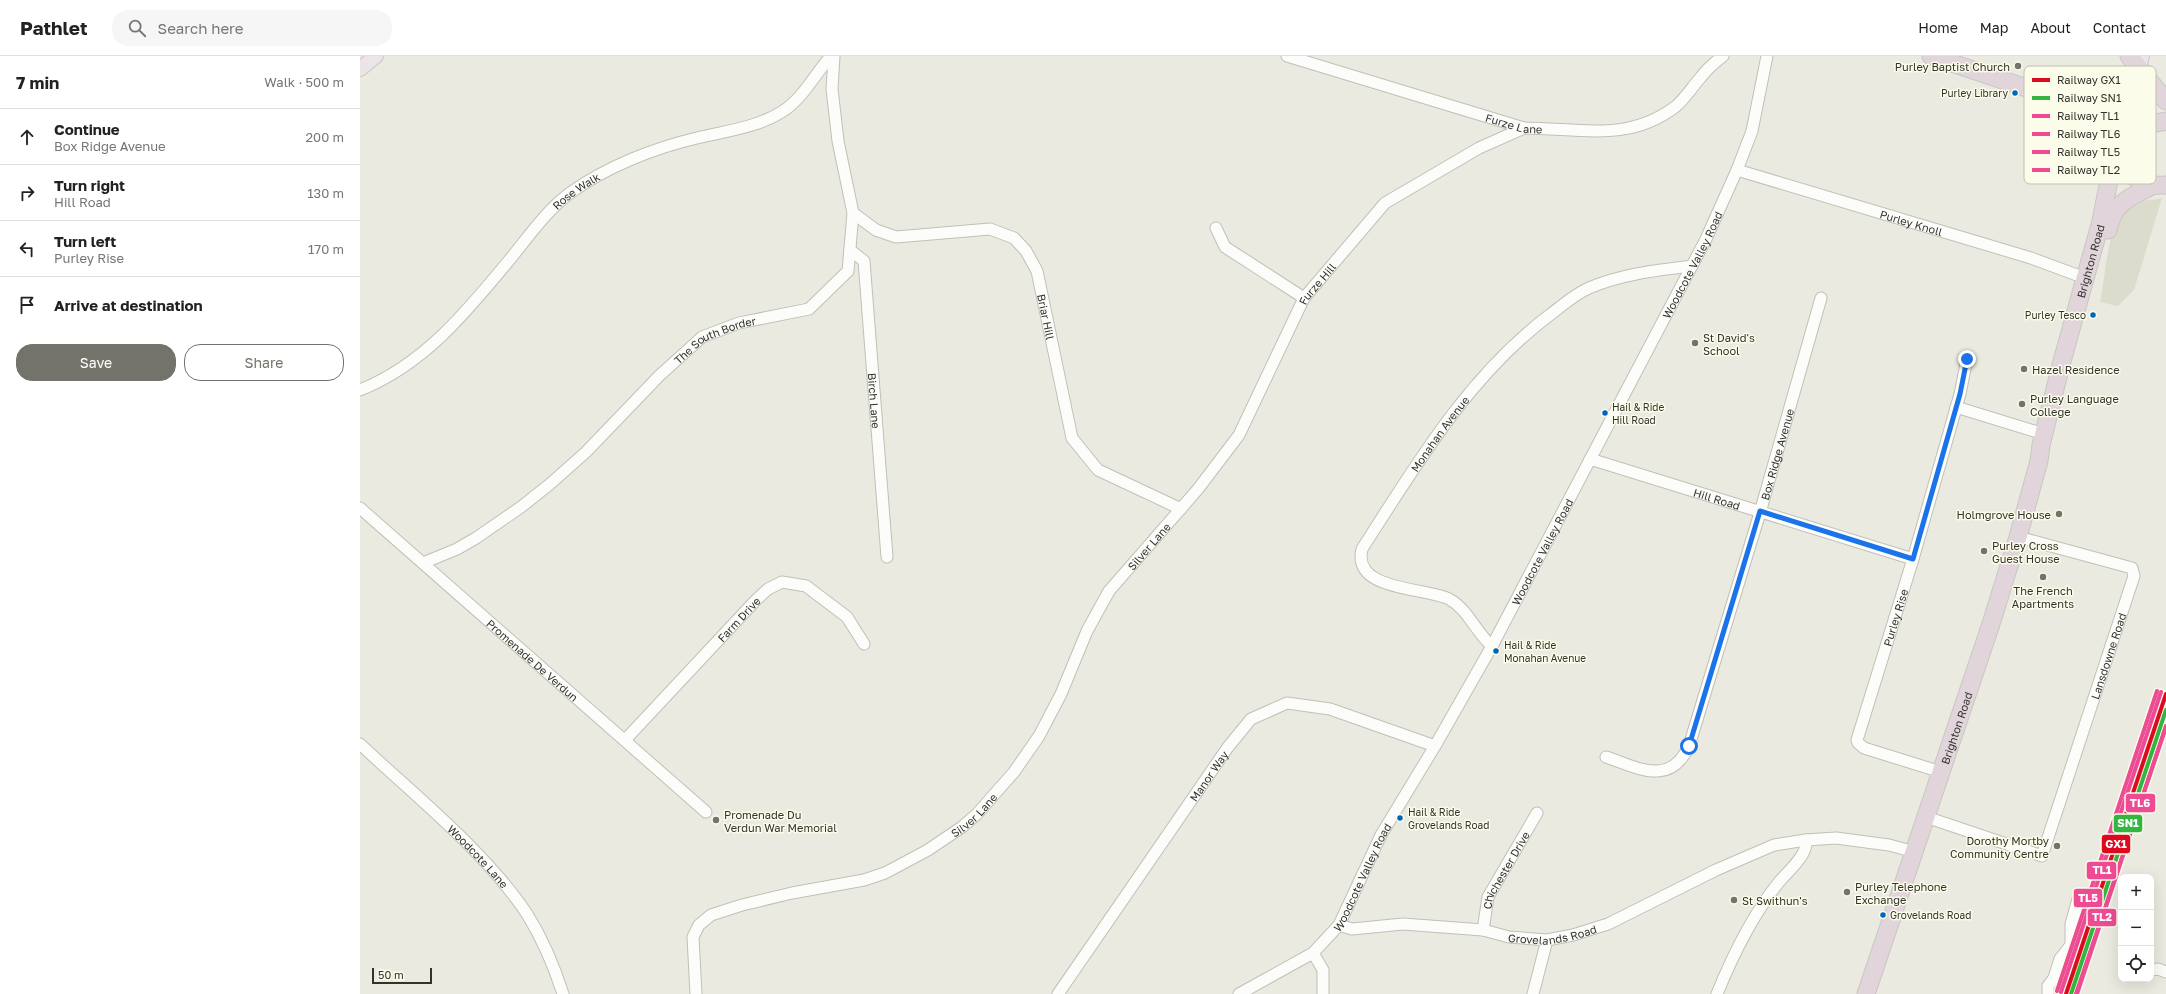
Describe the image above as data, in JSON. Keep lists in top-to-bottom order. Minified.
{"streets":{"highway":["Brighton Road"],"street":["Furze Lane","Rose Walk","Purley Knoll","Woodcote Valley Road","Furze Hill","Briar Hill","The South Border","Birch Lane","Monahan Avenue","Box Ridge Avenue","Hill Road","Silver Lane","Purley Rise","Farm Drive","Lansdowne Road","Promenade De Verdun","Manor Way","Woodcote Lane","Chichester Drive","Grovelands Road"]},"crossings":[["Furze Lane","Furze Hill"],["Purley Knoll","Brighton Road"],["Purley Knoll","Woodcote Valley Road"],["Brighton Road","Purley Rise"],["Brighton Road","Lansdowne Road"],["Brighton Road","Grovelands Road"],["Woodcote Valley Road","Monahan Avenue"],["Woodcote Valley Road","Hill Road"],["Woodcote Valley Road","Manor Way"],["Woodcote Valley Road","Grovelands Road"],["Furze Hill","Briar Hill"],["Furze Hill","Silver Lane"],["Briar Hill","The South Border"],["Briar Hill","Silver Lane"],["The South Border","Birch Lane"],["The South Border","Promenade De Verdun"],["Box Ridge Avenue","Hill Road"],["Hill Road","Purley Rise"],["Farm Drive","Promenade De Verdun"],["Chichester Drive","Grovelands Road"]],"places":["Purley Baptist Church","Purley Library","Purley Tesco","St David's School","Hazel Residence","Purley Language College","Hail & Ride Hill Road","Holmgrove House","Purley Cross Guest House","The French Apartments","Hail & Ride Monahan Avenue","Hail & Ride Grovelands Road","Promenade Du Verdun War Memorial","Dorothy Mortby Community Centre","Purley Telephone Exchange","St Swithun's","Grovelands Road"],"lines":["rail line TL5","rail line TL1","rail line GX1","rail line SN1","rail line TL6","rail line TL2"],"legend":["Railway GX1","Railway SN1","Railway TL1","Railway TL6","Railway TL5","Railway TL2"],"scale_bar":"50 m","page":{"header":"Pathlet","search":"Search here","nav":["Home","Map","About","Contact"],"heading":["7 min","Walk · 500 m"],"list":[["Continue","Box Ridge Avenue","200 m"],["Turn right","Hill Road","130 m"],["Turn left","Purley Rise","170 m"],"Arrive at destination"],"buttons":["Save","Share"],"map_buttons":["+","−"],"scale":"50 m"}}
